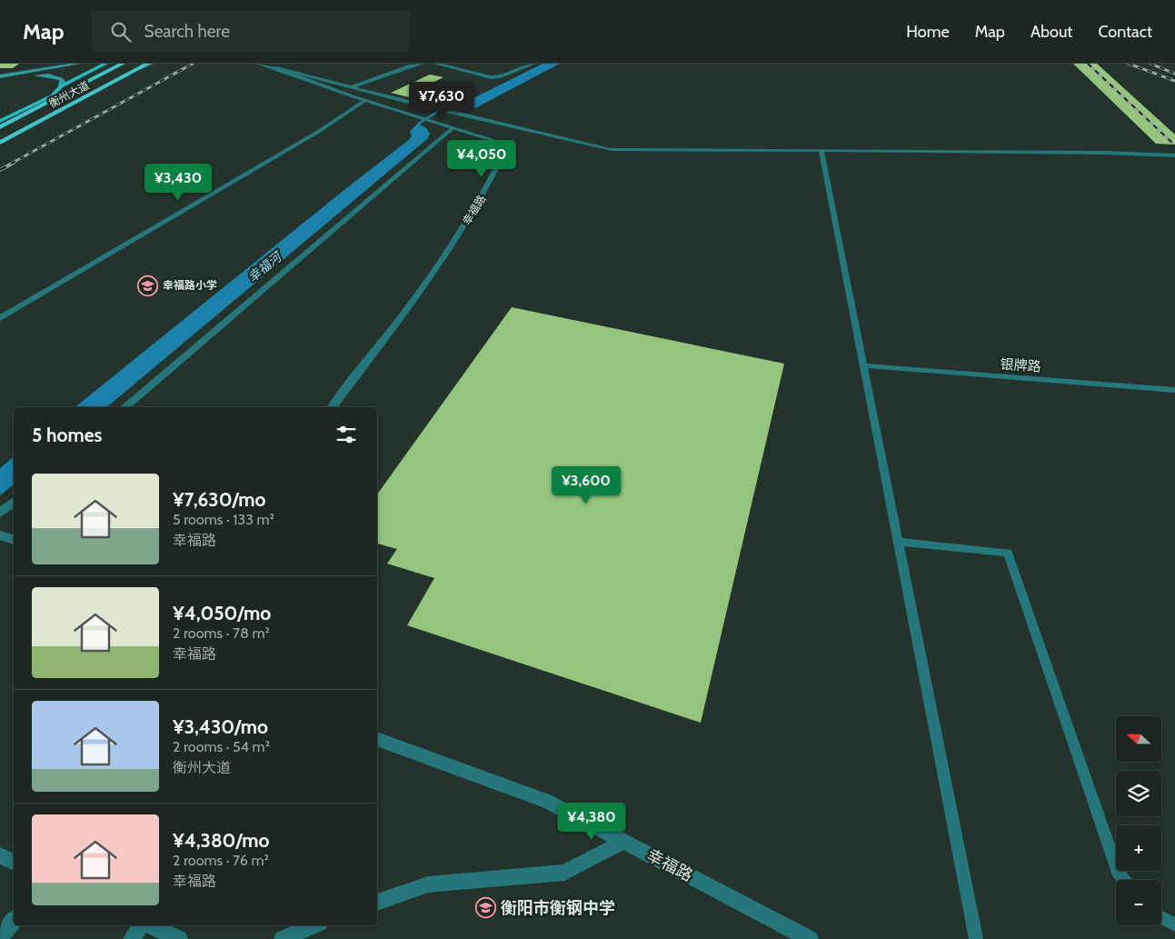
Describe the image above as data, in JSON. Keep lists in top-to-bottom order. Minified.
{"streets":{"highway":["衡州大道"],"street":["幸福路"],"lane":["银牌路"]},"water":["幸福河"],"places":{"school or university":["幸福路小学","衡阳市衡钢中学"]},"north":"left","page":{"header":"Map","search":"Search here","nav":["Home","Map","About","Contact"],"price":["¥7,630","¥4,050","¥3,430","¥3,600","¥4,380"],"heading":"5 homes","list":[{"name":"¥7,630/mo","note":"5 rooms · 133 m² · 幸福路"},{"name":"¥4,050/mo","note":"2 rooms · 78 m² · 幸福路"},{"name":"¥3,430/mo","note":"2 rooms · 54 m² · 衡州大道"},{"name":"¥4,380/mo","note":"2 rooms · 76 m² · 幸福路"}],"map_buttons":["+","−"]}}
